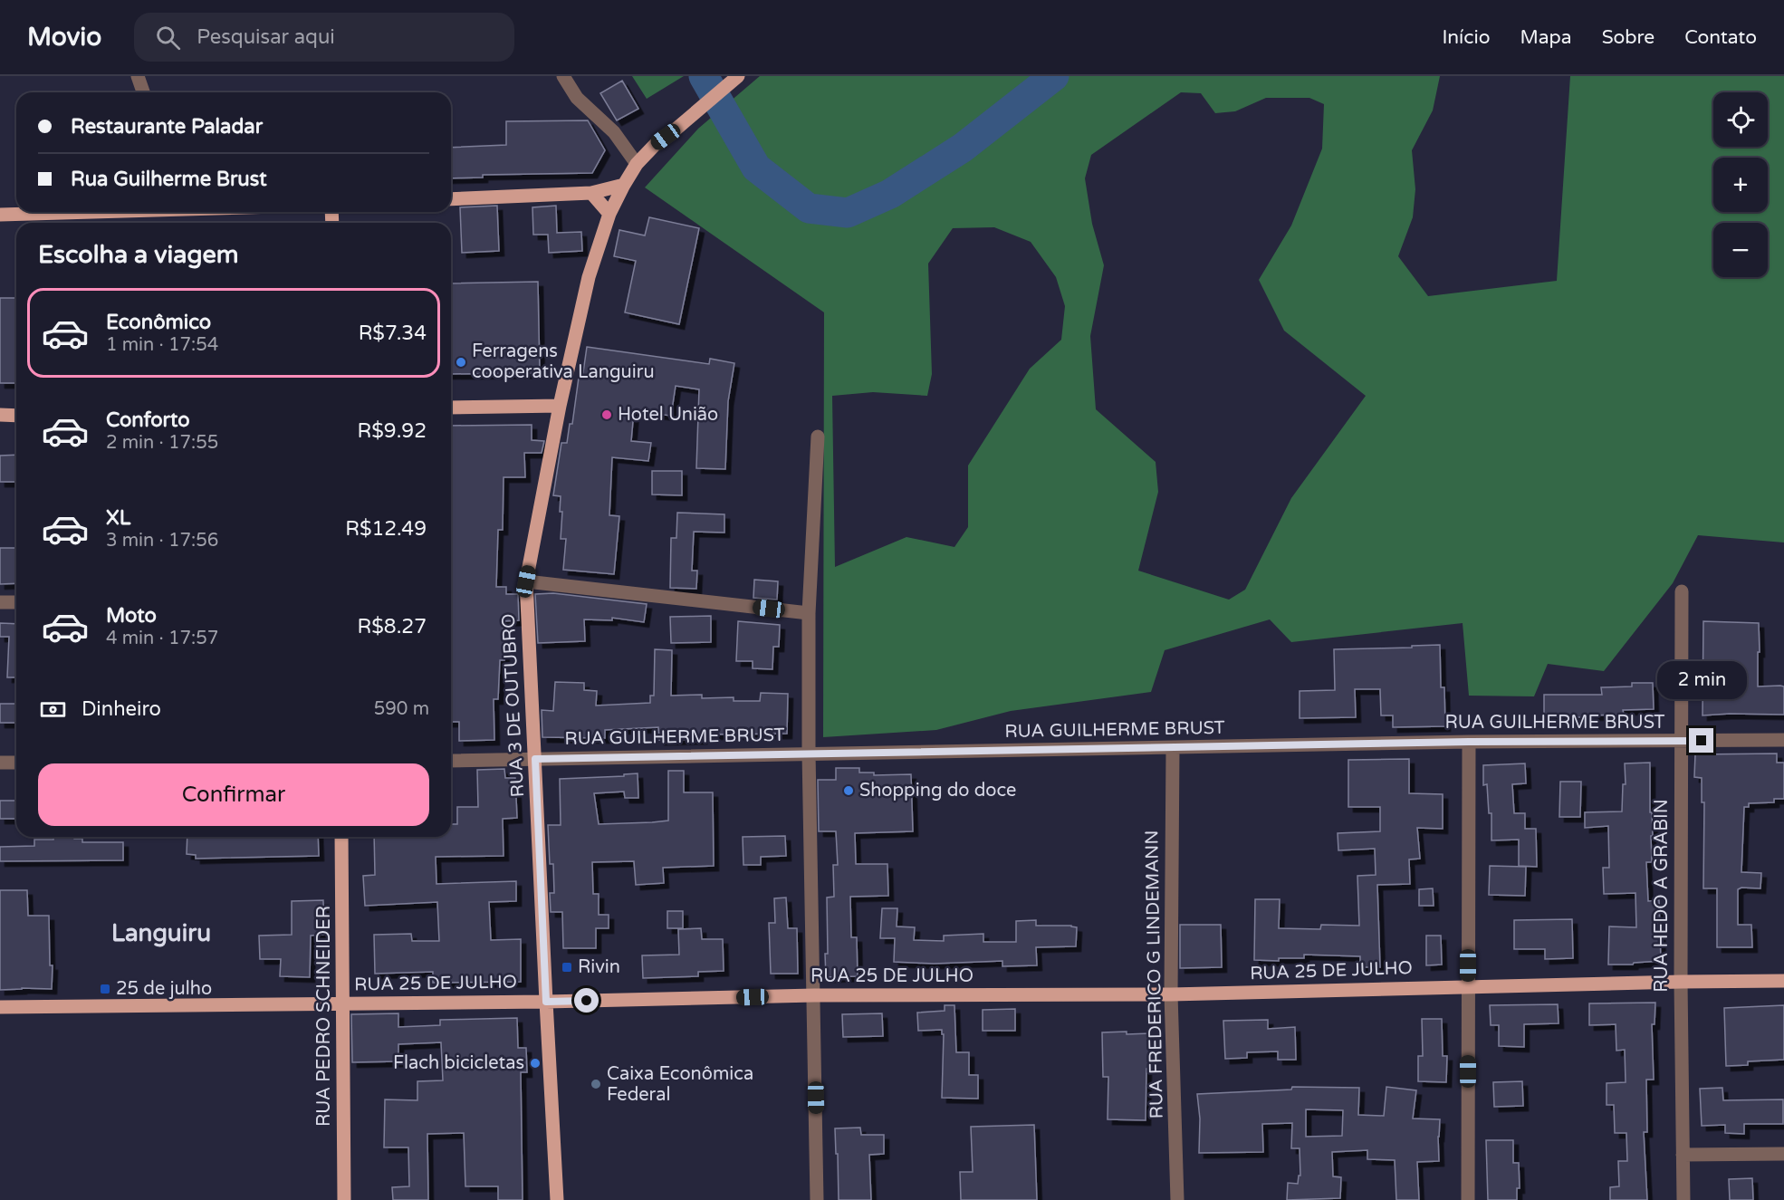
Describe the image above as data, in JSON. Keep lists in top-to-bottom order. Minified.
{"streets":{"main road":["RUA 3 DE OUTUBRO","RUA 25 DE JULHO","RUA PEDRO SCHNEIDER"],"street":["RUA GUILHERME BRUST","RUA HEDO A GRABIN","RUA FREDERICO G LINDEMANN"]},"crossings":[["RUA 3 DE OUTUBRO","RUA GUILHERME BRUST"],["RUA 3 DE OUTUBRO","RUA 25 DE JULHO"],["RUA GUILHERME BRUST","RUA HEDO A GRABIN"],["RUA GUILHERME BRUST","RUA FREDERICO G LINDEMANN"],["RUA HEDO A GRABIN","RUA 25 DE JULHO"],["RUA 25 DE JULHO","RUA FREDERICO G LINDEMANN"],["RUA 25 DE JULHO","RUA PEDRO SCHNEIDER"]],"districts":["Languiru"],"places":{"other":["Ferragens cooperativa Languiru","Hotel União","Shopping do doce","Flach bicicletas","Caixa Econômica Federal"],"transit":["Rivin","25 de julho"]},"page":{"header":"Movio","search":"Pesquisar aqui","nav":["Início","Mapa","Sobre","Contato"],"map_buttons":["+","−"],"banner":["Restaurante Paladar","Rua Guilherme Brust"],"heading":"Escolha a viagem","list":[{"name":"Econômico","note":"1 min · 17:54","value":"R$7.34"},{"name":"Conforto","note":"2 min · 17:55","value":"R$9.92"},{"name":"XL","note":"3 min · 17:56","value":"R$12.49"},{"name":"Moto","note":"4 min · 17:57","value":"R$8.27"}],"bubble":"2 min","pay":["Dinheiro","590 m"],"buttons":"Confirmar"}}
